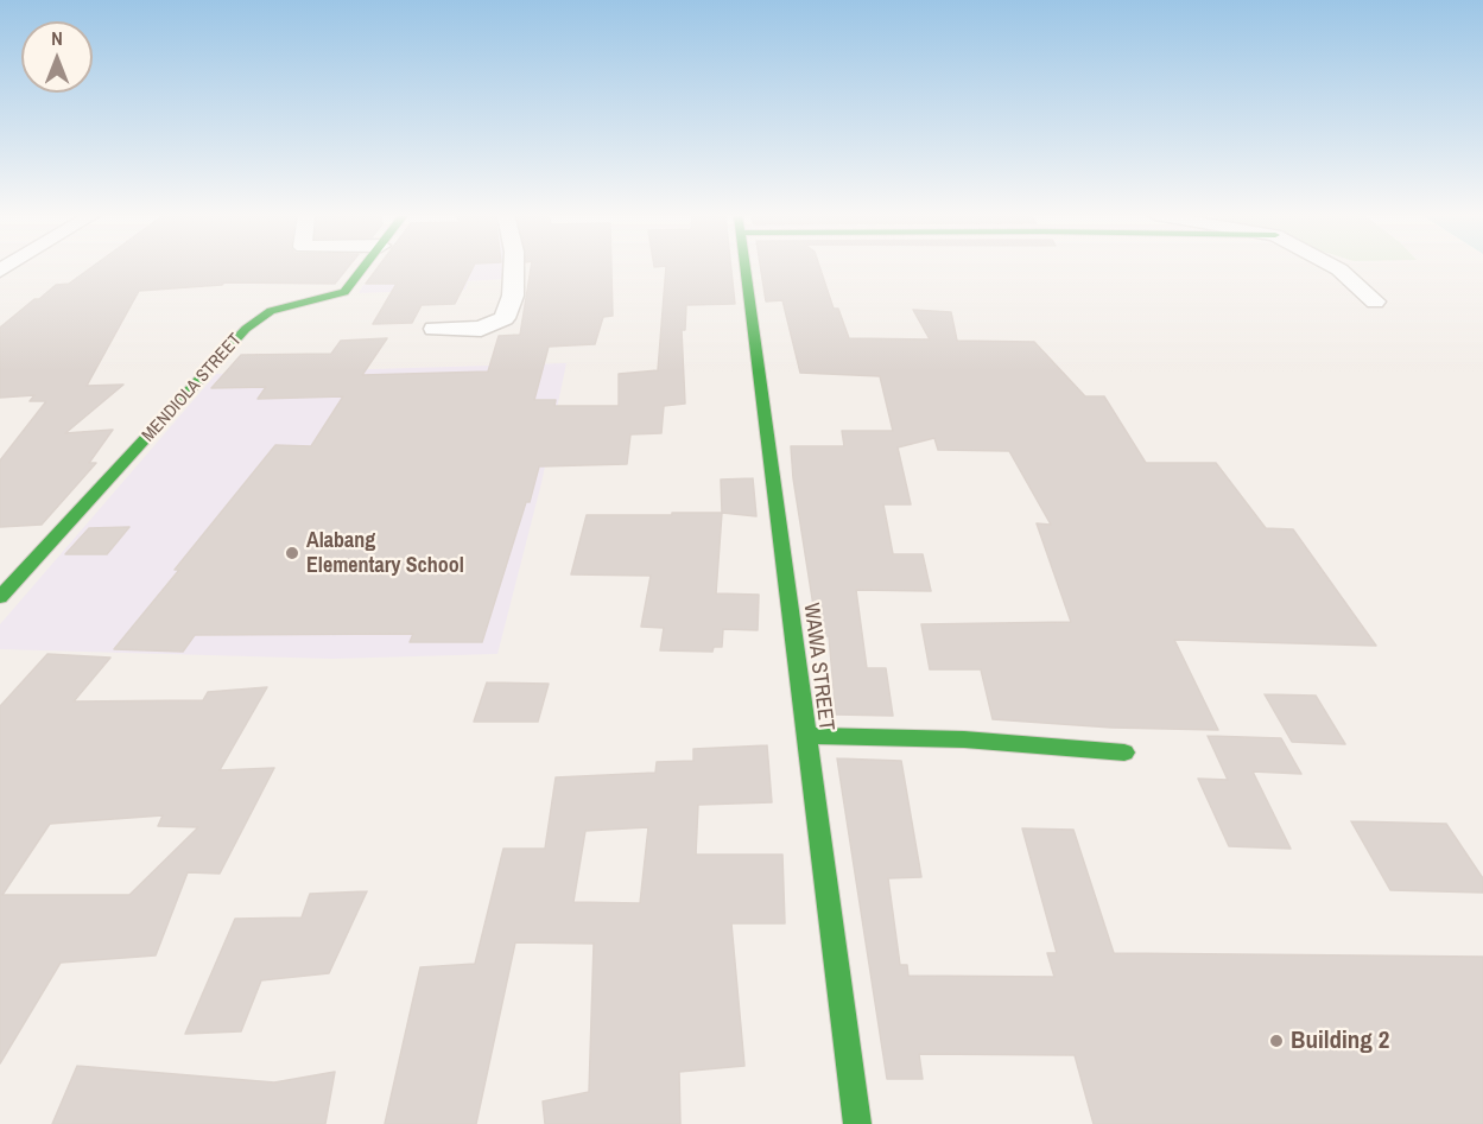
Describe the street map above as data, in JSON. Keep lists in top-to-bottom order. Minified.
{"streets":{"street":["MENDIOLA STREET","WAWA STREET"]},"places":["Alabang Elementary School","Building 2"],"north":"top"}
